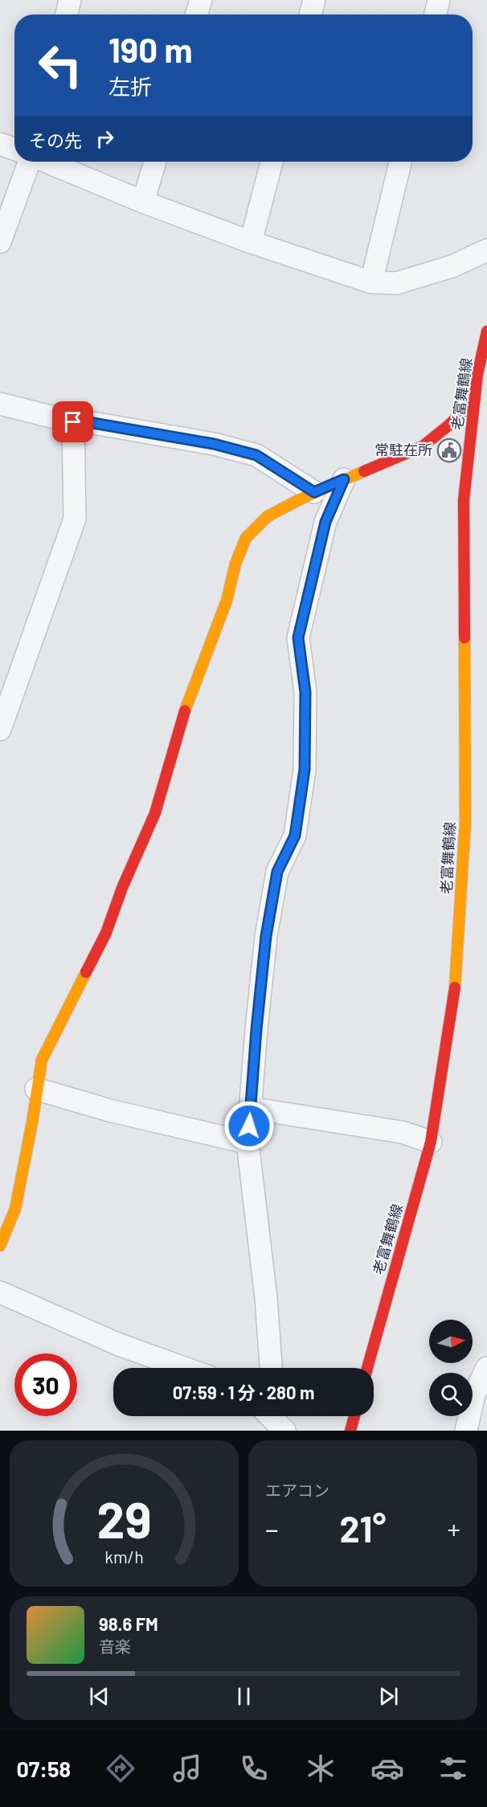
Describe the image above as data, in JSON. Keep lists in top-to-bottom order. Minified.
{"streets":{"main road":["老富舞鶴線"]},"places":{"public building":["常駐在所"]},"north":"right","page":{"turn":["190 m","左折"],"then":"その先","limit":"30","trip":"07:59 · 1 分 · 280 m","tile":"エアコン","heat":["−","21°","+"],"song":["98.6 FM","音楽"],"tabs":"07:58","gauge":["29","km/h"]}}
